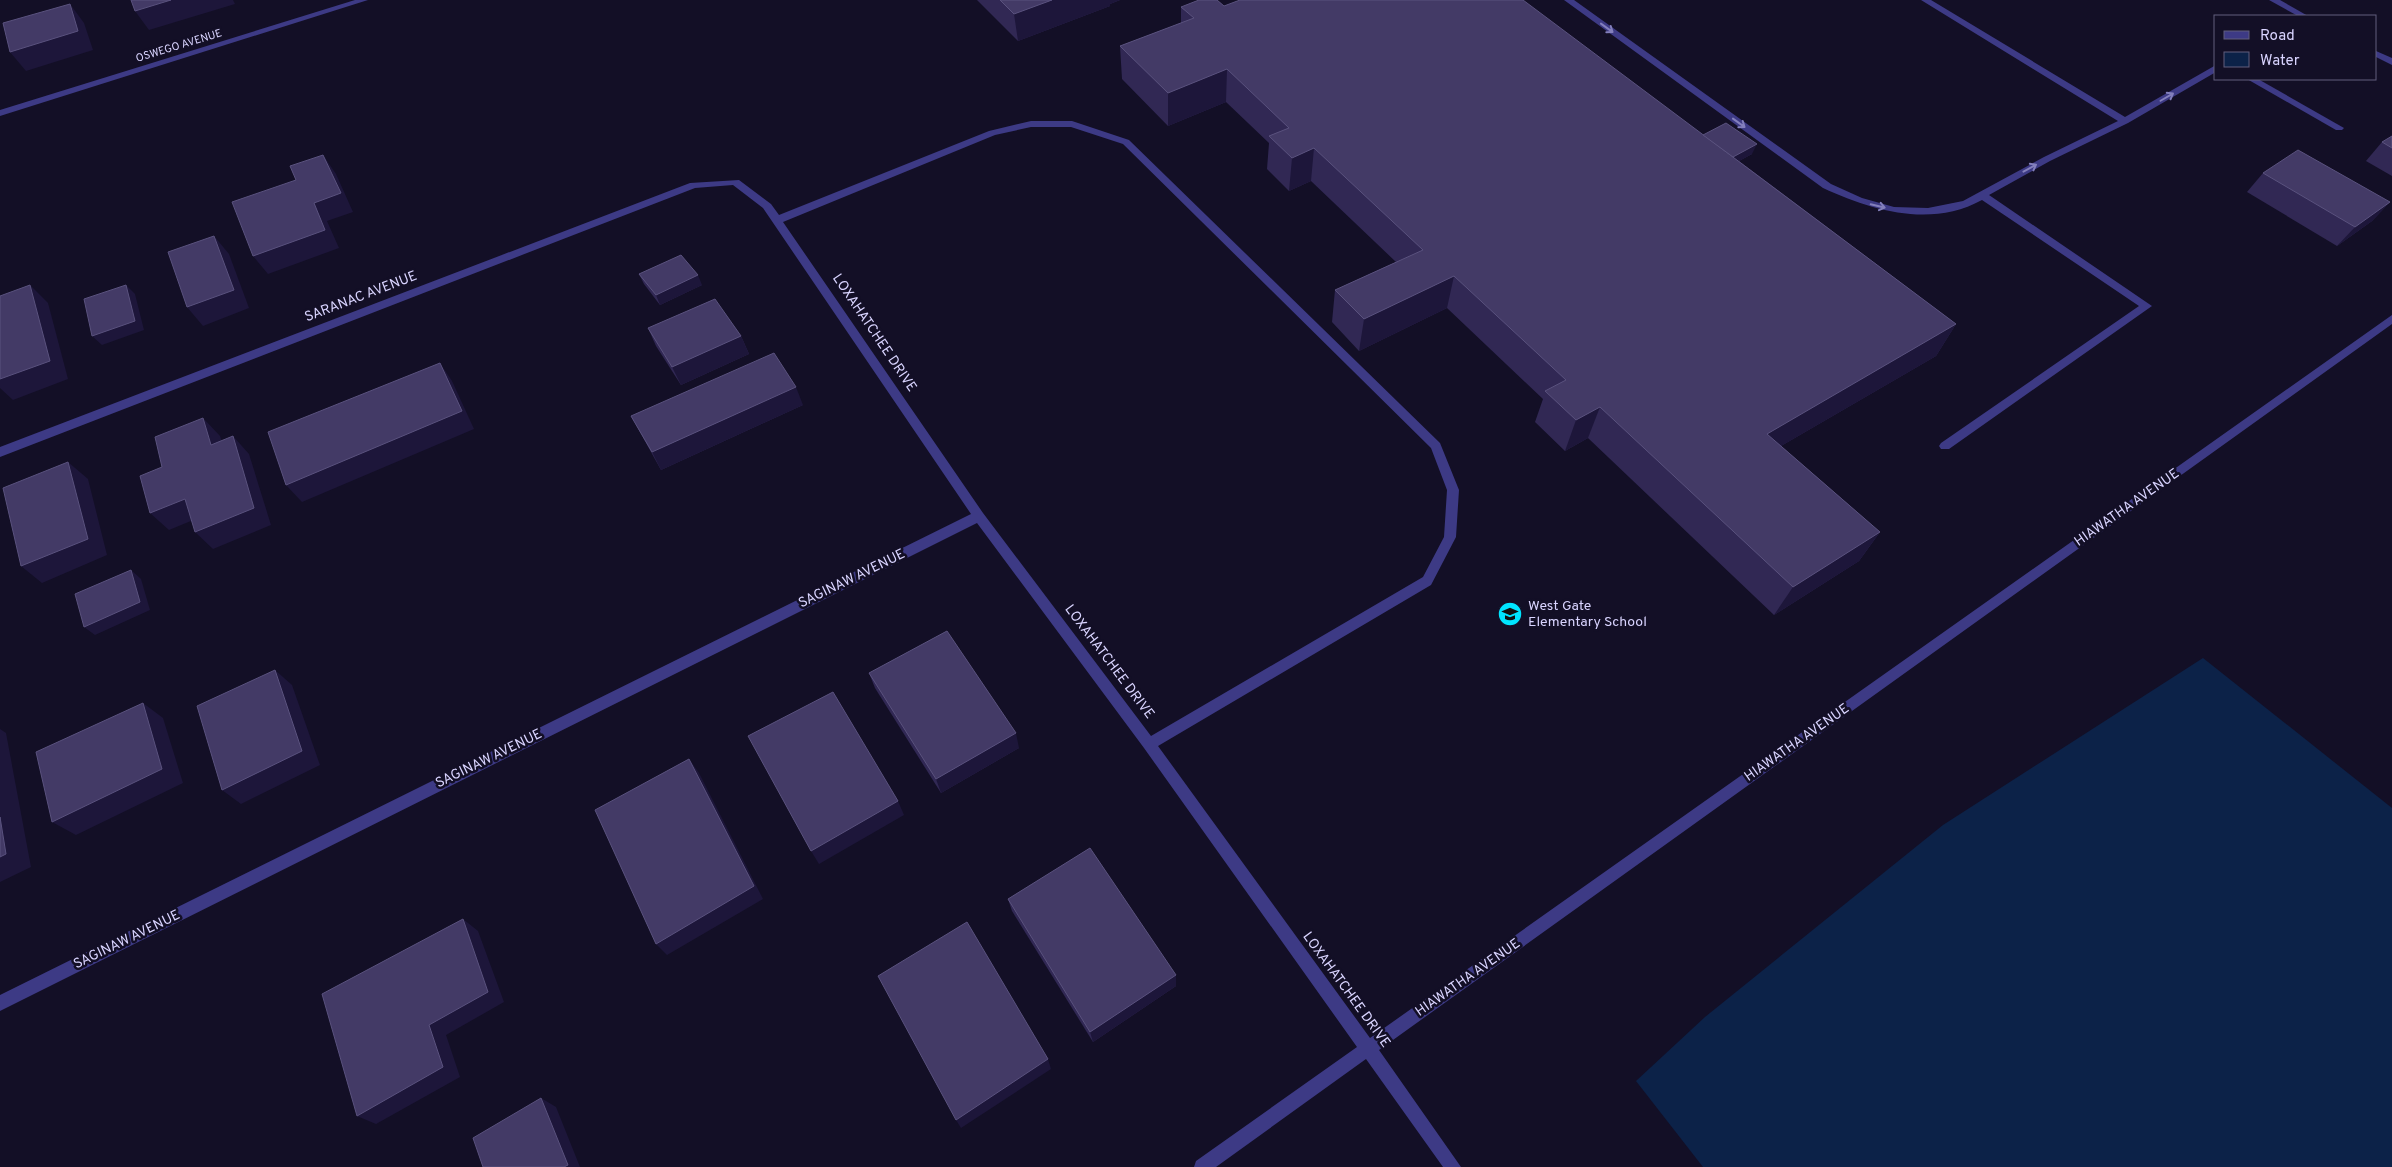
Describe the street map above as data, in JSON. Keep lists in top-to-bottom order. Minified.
{"streets":{"street":["OSWEGO AVENUE","SARANAC AVENUE","LOXAHATCHEE DRIVE","HIAWATHA AVENUE","SAGINAW AVENUE"]},"crossings":[["SARANAC AVENUE","LOXAHATCHEE DRIVE"],["LOXAHATCHEE DRIVE","HIAWATHA AVENUE"],["LOXAHATCHEE DRIVE","SAGINAW AVENUE"]],"places":{"school or university":["West Gate Elementary School"]},"legend":["Road","Water"]}
